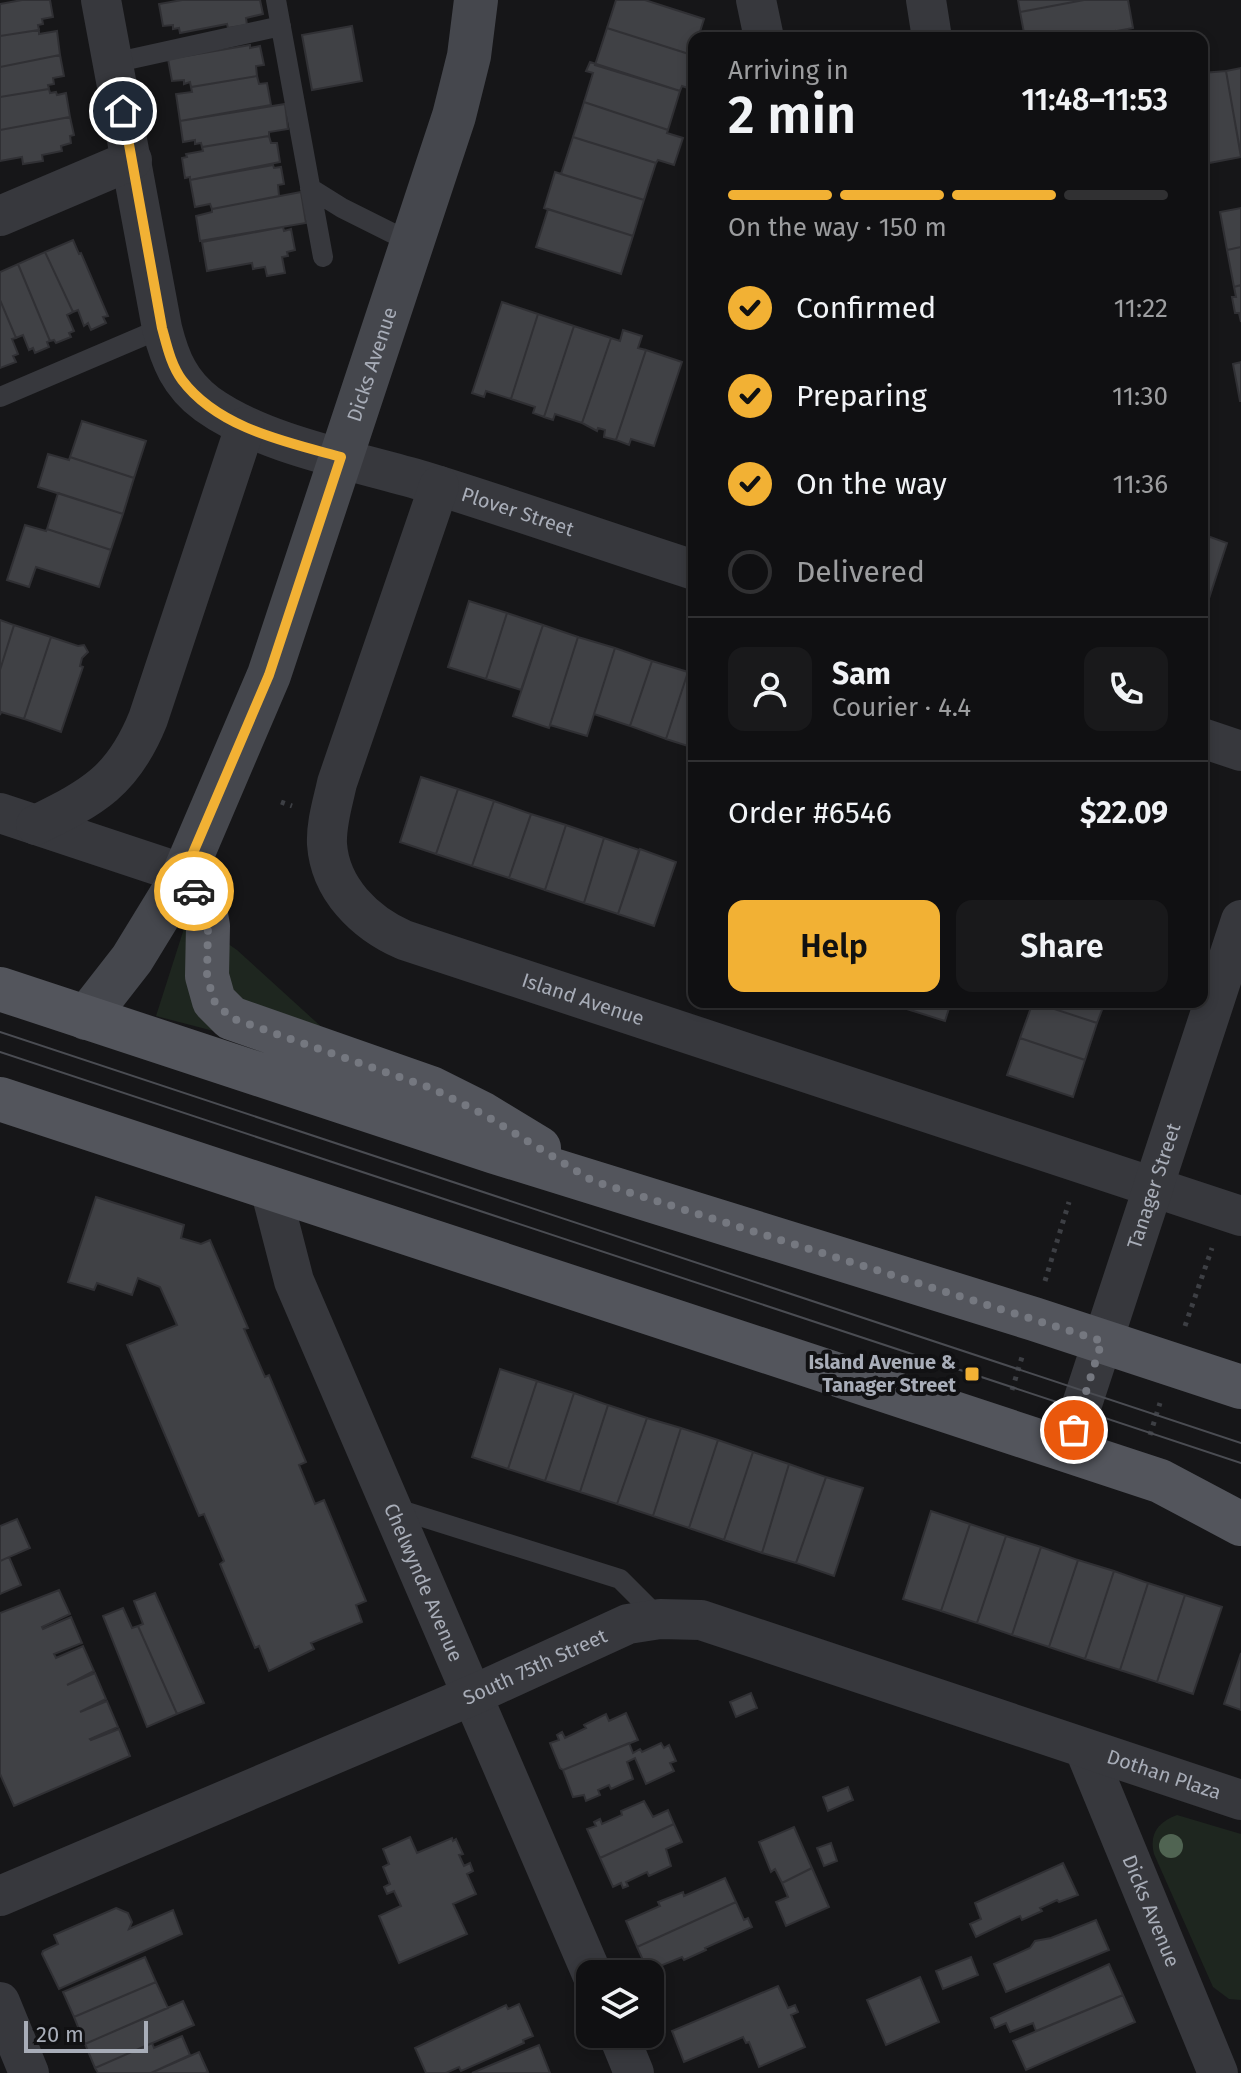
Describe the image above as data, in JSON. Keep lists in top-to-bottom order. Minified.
{"streets":{"street":["Dicks Avenue","Plover Street","Island Avenue","Tanager Street","Chelwynde Avenue","South 75th Street","Dothan Plaza"]},"crossings":[["Dicks Avenue","Plover Street"],["Dicks Avenue","South 75th Street"],["Dicks Avenue","Dothan Plaza"],["Plover Street","Island Avenue"],["Island Avenue","Tanager Street"],["Chelwynde Avenue","South 75th Street"],["South 75th Street","Dothan Plaza"]],"places":{"transit":["Island Avenue & Tanager Street"]},"scale_bar":"20 m","page":{"heading":["2 min","Arriving in","11:48–11:53"],"panel":["Sam","Courier · 4.4","Order #6546","$22.09"],"bar":"On the way · 150 m","list":[["Confirmed","11:22"],["Preparing","11:30"],["On the way","11:36"],"Delivered"],"buttons":["Help","Share"],"scale":"20 m"}}
